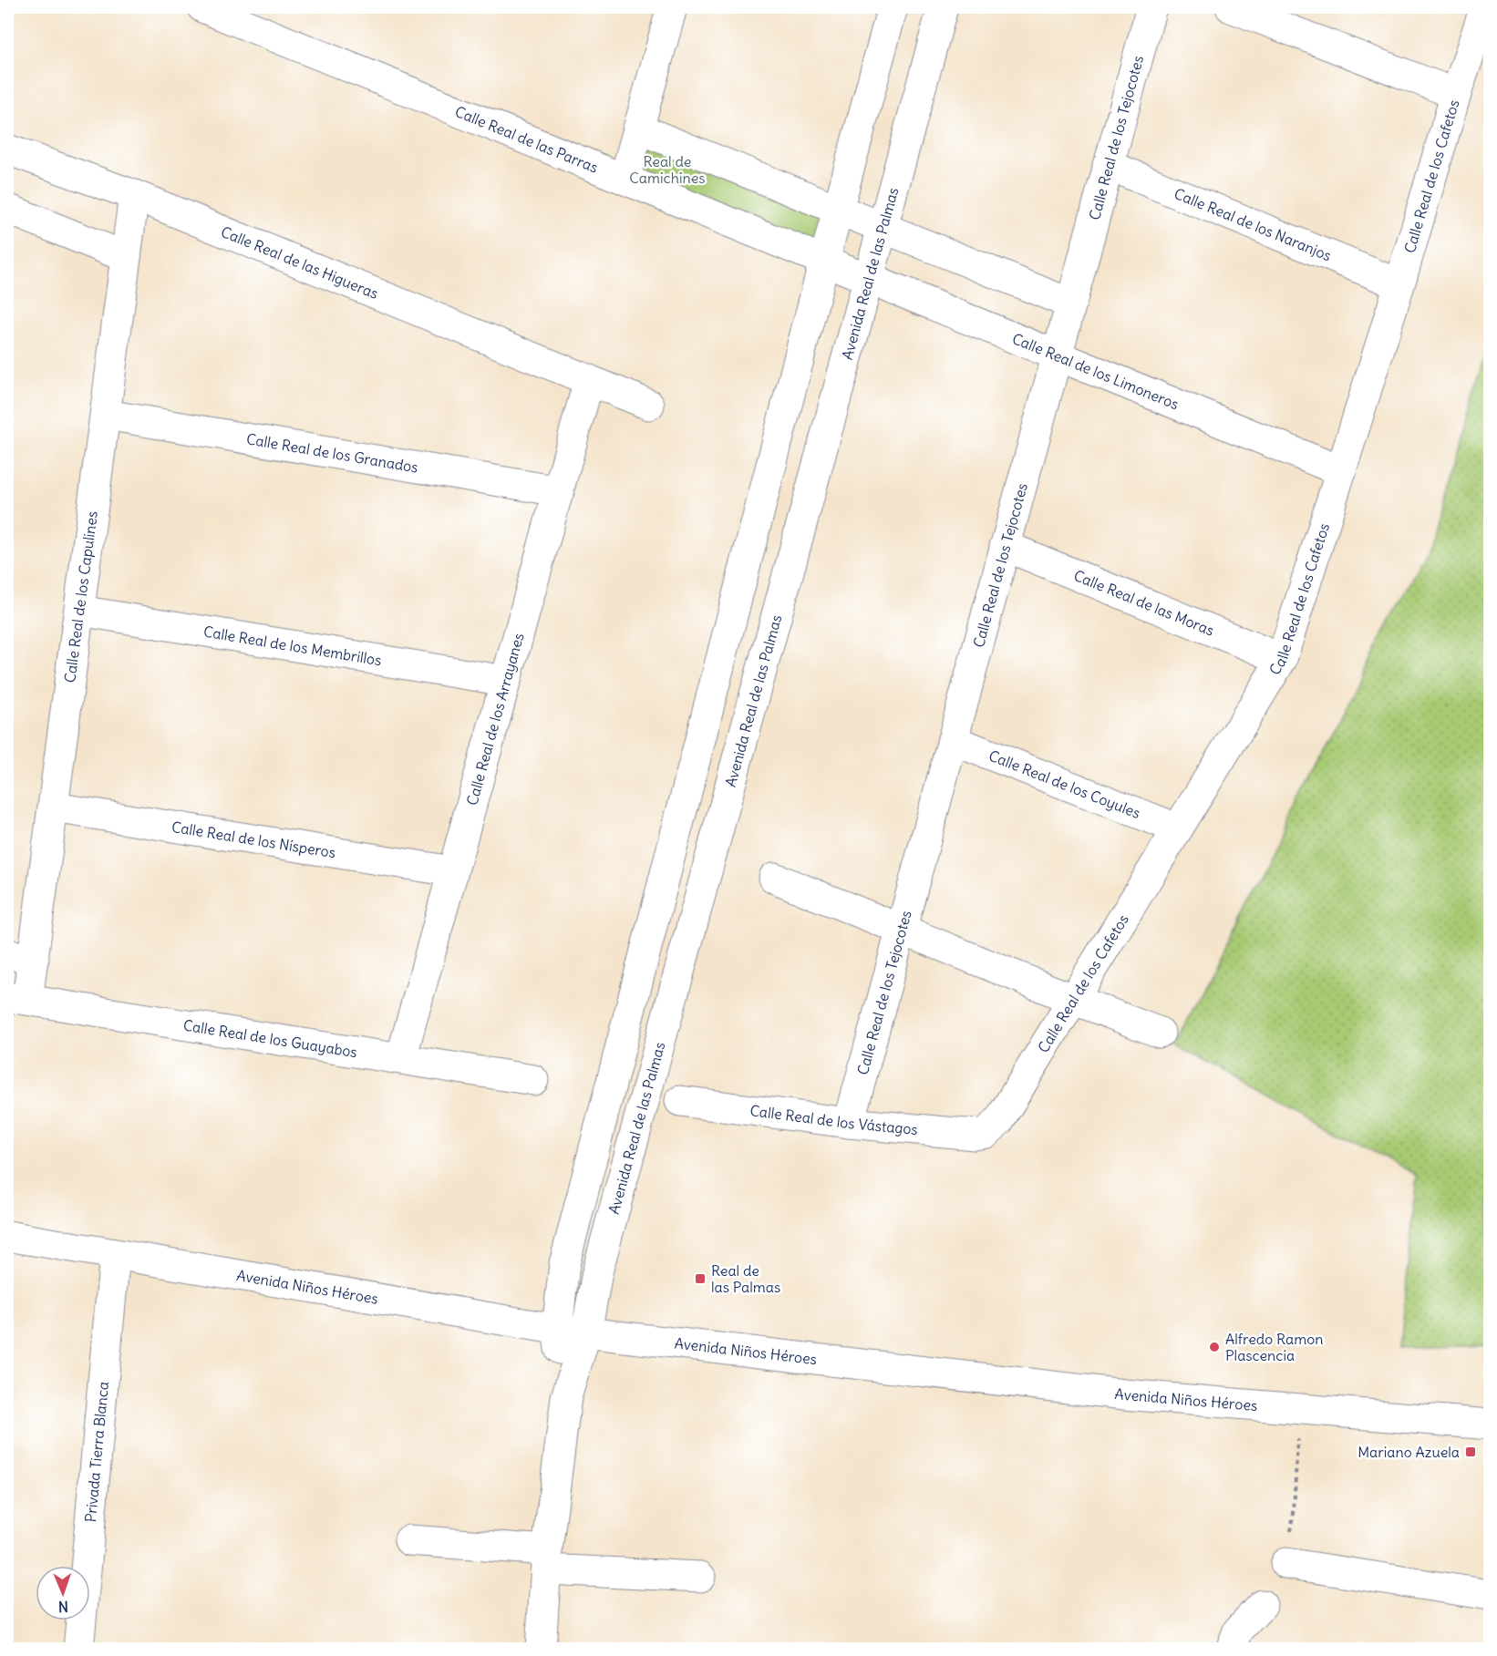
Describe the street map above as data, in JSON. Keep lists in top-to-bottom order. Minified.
{"streets":{"street":["Calle Real de los Tejocotes","Calle Real de las Parras","Calle Real de los Cafetos","Calle Real de los Naranjos","Calle Real de las Higueras","Avenida Real de las Palmas","Calle Real de los Limoneros","Calle Real de los Granados","Calle Real de los Capulines","Calle Real de las Moras","Calle Real de los Membrillos","Calle Real de los Arrayanes","Calle Real de los Coyules","Calle Real de los Nísperos","Calle Real de los Guayabos","Calle Real de los Vástagos","Avenida Niños Héroes","Privada Tierra Blanca"]},"crossings":[["Calle Real de los Tejocotes","Calle Real de los Naranjos"],["Calle Real de los Tejocotes","Calle Real de los Limoneros"],["Calle Real de los Tejocotes","Calle Real de las Moras"],["Calle Real de los Tejocotes","Calle Real de los Coyules"],["Calle Real de los Tejocotes","Calle Real de los Vástagos"],["Calle Real de las Parras","Avenida Real de las Palmas"],["Calle Real de las Parras","Calle Real de los Limoneros"],["Calle Real de los Cafetos","Calle Real de los Naranjos"],["Calle Real de los Cafetos","Calle Real de los Limoneros"],["Calle Real de los Cafetos","Calle Real de las Moras"],["Calle Real de los Cafetos","Calle Real de los Coyules"],["Calle Real de los Cafetos","Calle Real de los Vástagos"],["Calle Real de las Higueras","Calle Real de los Capulines"],["Calle Real de las Higueras","Calle Real de los Arrayanes"],["Avenida Real de las Palmas","Calle Real de los Limoneros"],["Avenida Real de las Palmas","Avenida Niños Héroes"],["Calle Real de los Granados","Calle Real de los Capulines"],["Calle Real de los Granados","Calle Real de los Arrayanes"],["Calle Real de los Capulines","Calle Real de los Membrillos"],["Calle Real de los Capulines","Calle Real de los Nísperos"],["Calle Real de los Capulines","Calle Real de los Guayabos"],["Calle Real de los Membrillos","Calle Real de los Arrayanes"],["Calle Real de los Arrayanes","Calle Real de los Nísperos"],["Calle Real de los Arrayanes","Calle Real de los Guayabos"],["Avenida Niños Héroes","Privada Tierra Blanca"]],"parks":["Real de Camichines"],"places":{"transit":["Real de las Palmas","Mariano Azuela"],"other":["Alfredo Ramon Plascencia"]},"north":"bottom"}
